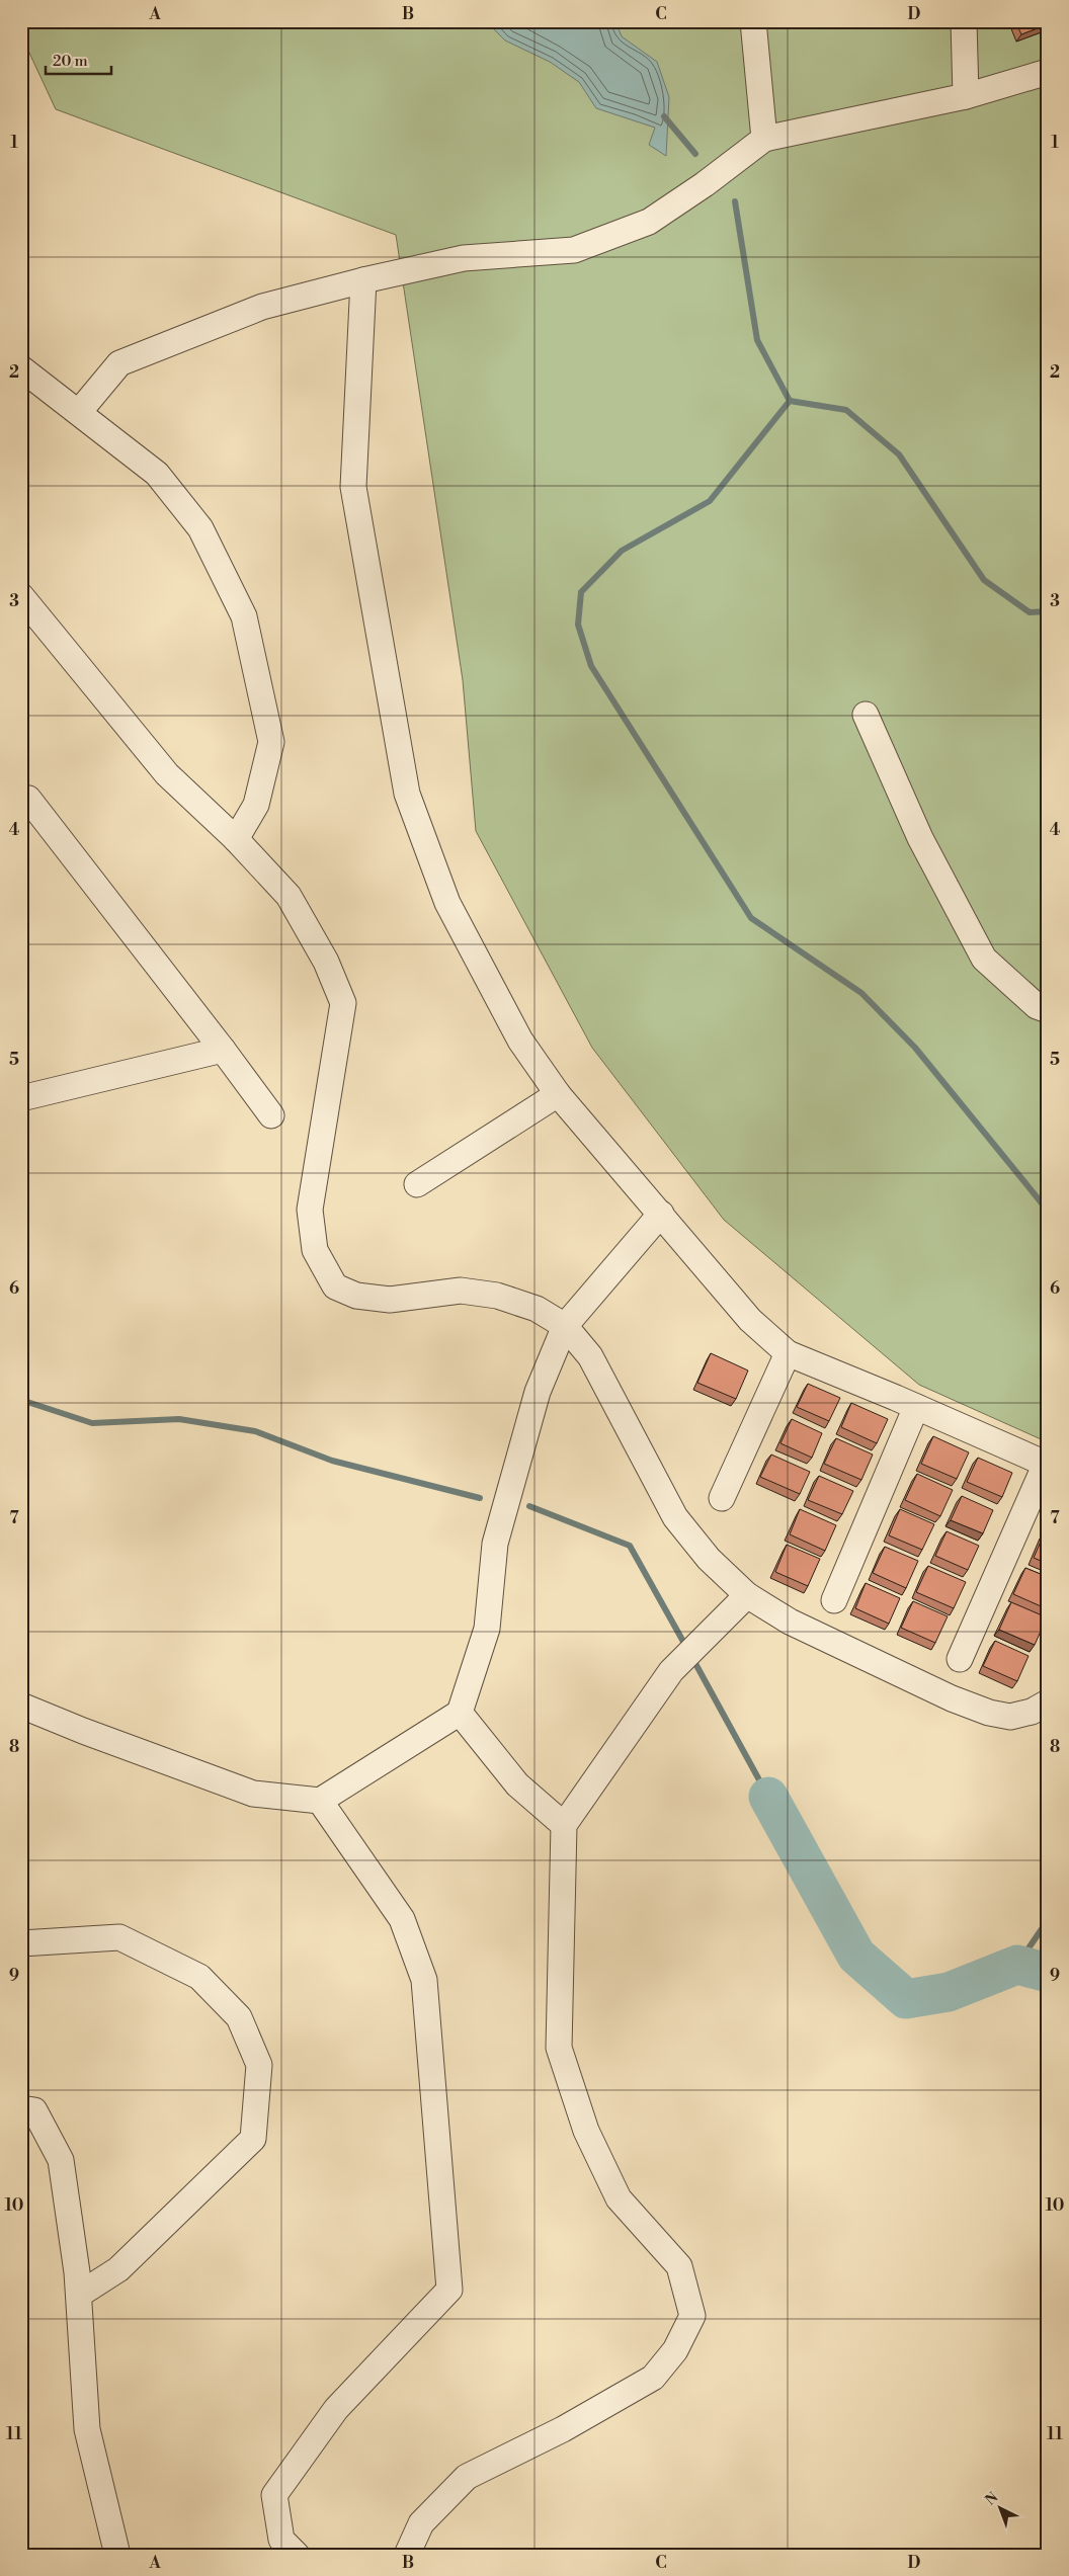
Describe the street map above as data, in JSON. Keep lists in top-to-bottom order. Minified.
{"scale_bar":"20 m","north":"top left","grid":{"columns":["A","B","C","D"],"rows":["1","2","3","4","5","6","7","8","9","10","11"]}}
